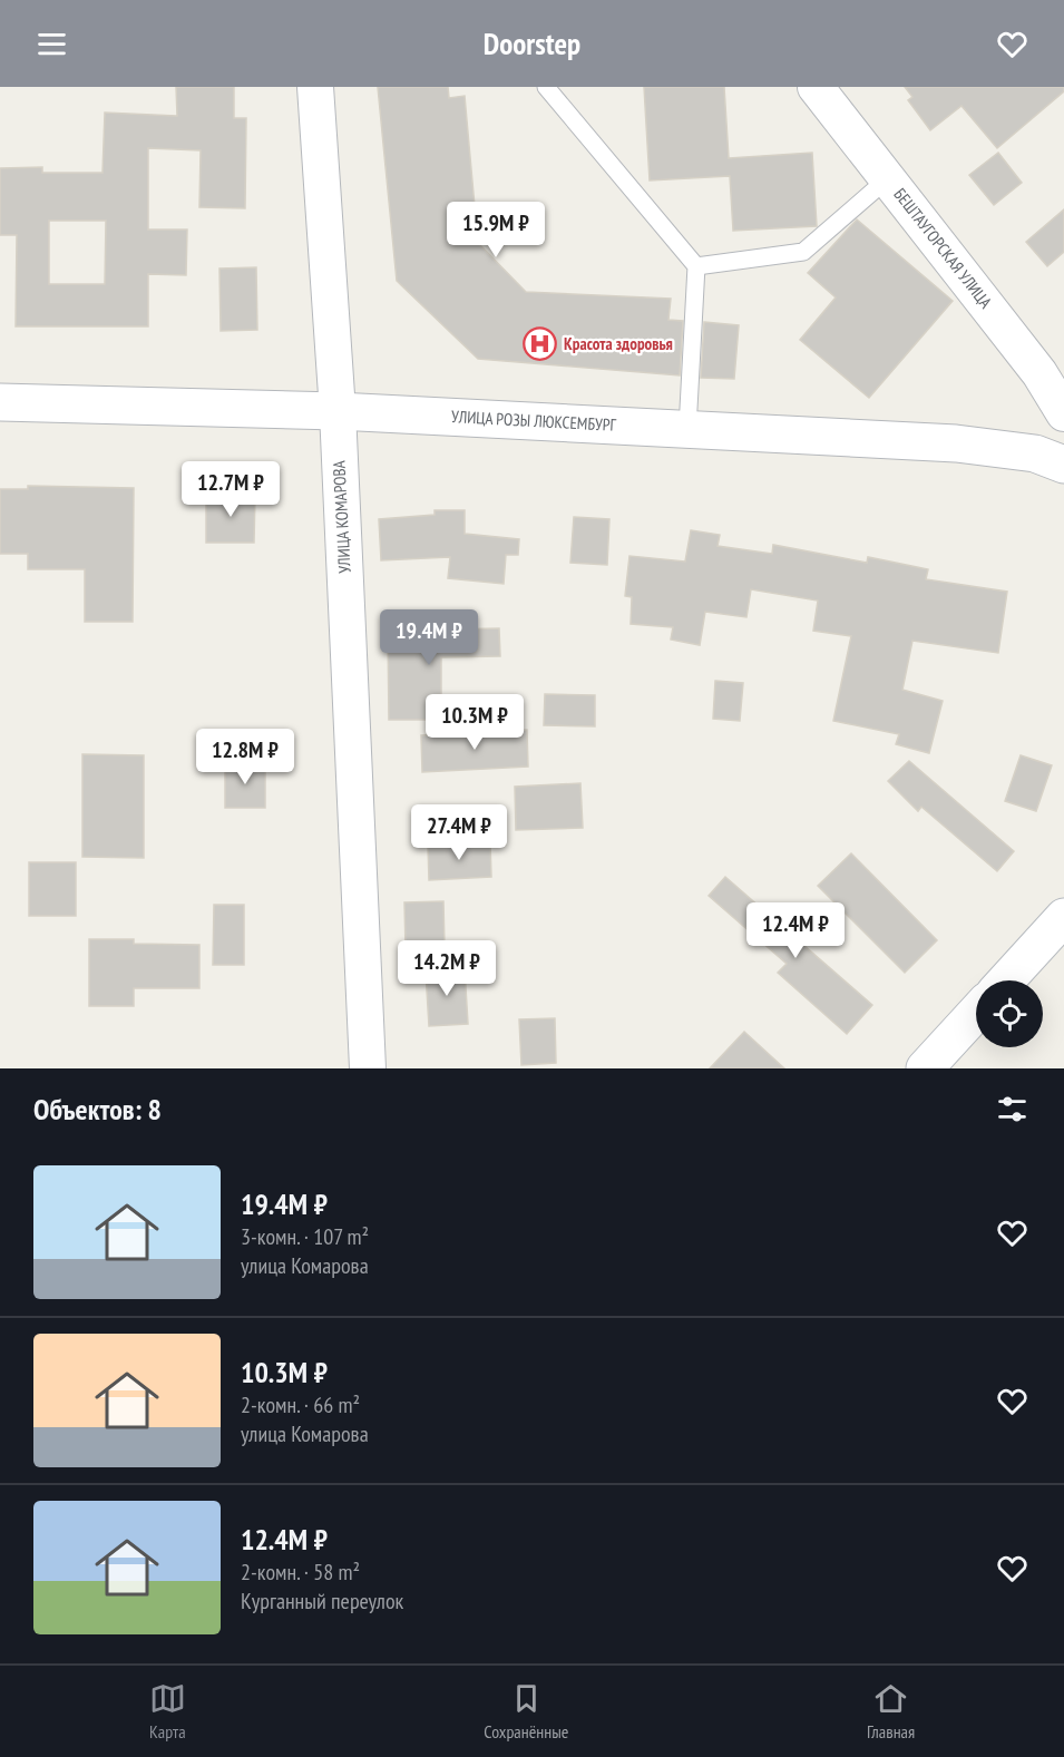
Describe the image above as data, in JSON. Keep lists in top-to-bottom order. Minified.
{"streets":{"street":["БЕШТАУГОРСКАЯ УЛИЦА","УЛИЦА РОЗЫ ЛЮКСЕМБУРГ","УЛИЦА КОМАРОВА"]},"crossings":[["УЛИЦА РОЗЫ ЛЮКСЕМБУРГ","УЛИЦА КОМАРОВА"]],"places":{"hospital":["Красота здоровья"]},"page":{"header":"Doorstep","price":["15.9M ₽","12.7M ₽","19.4M ₽","10.3M ₽","12.8M ₽","27.4M ₽","12.4M ₽","14.2M ₽"],"heading":"Объектов: 8","list":[{"name":"19.4M ₽","note":"3-комн. · 107 m² · улица Комарова"},{"name":"10.3M ₽","note":"2-комн. · 66 m² · улица Комарова"},{"name":"12.4M ₽","note":"2-комн. · 58 m² · Курганный переулок"}],"tabs":["Карта","Сохранённые","Главная"]}}
